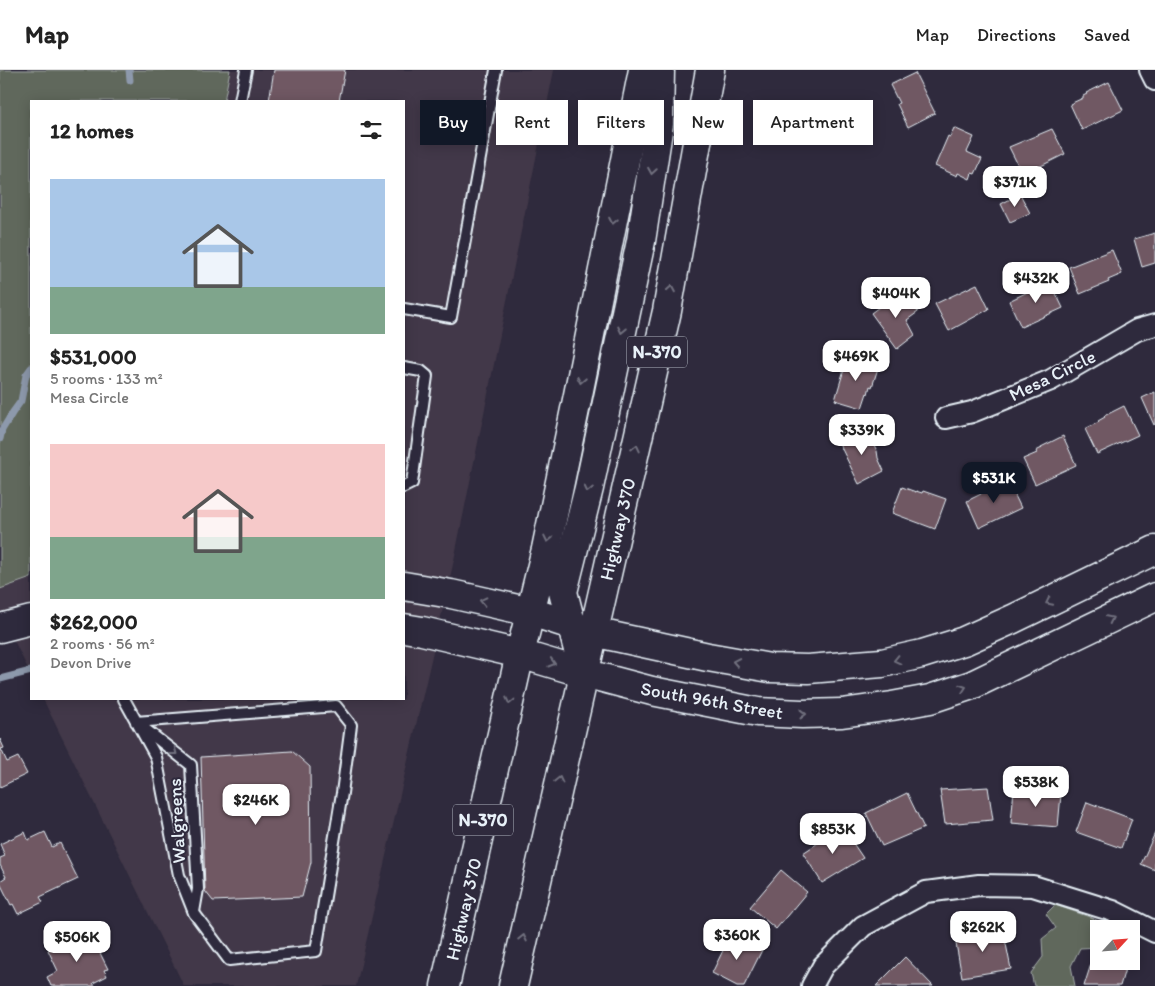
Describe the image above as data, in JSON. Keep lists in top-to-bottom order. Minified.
{"streets":{"main road":["N-370","Highway 370","South 96th Street"],"street":["Mesa Circle"],"lane":["Walgreens"]},"crossings":[["Highway 370","South 96th Street"]],"north":"top right","page":{"header":"Map","nav":["Map","Directions","Saved"],"chip":["Buy","Rent","Filters","New","Apartment"],"heading":"12 homes","list":[{"name":"$531,000","note":"5 rooms · 133 m² · Mesa Circle"},{"name":"$262,000","note":"2 rooms · 56 m² · Devon Drive"}],"price":["$371K","$432K","$404K","$469K","$339K","$531K","$538K","$246K","$853K","$262K","$360K","$506K"]}}
